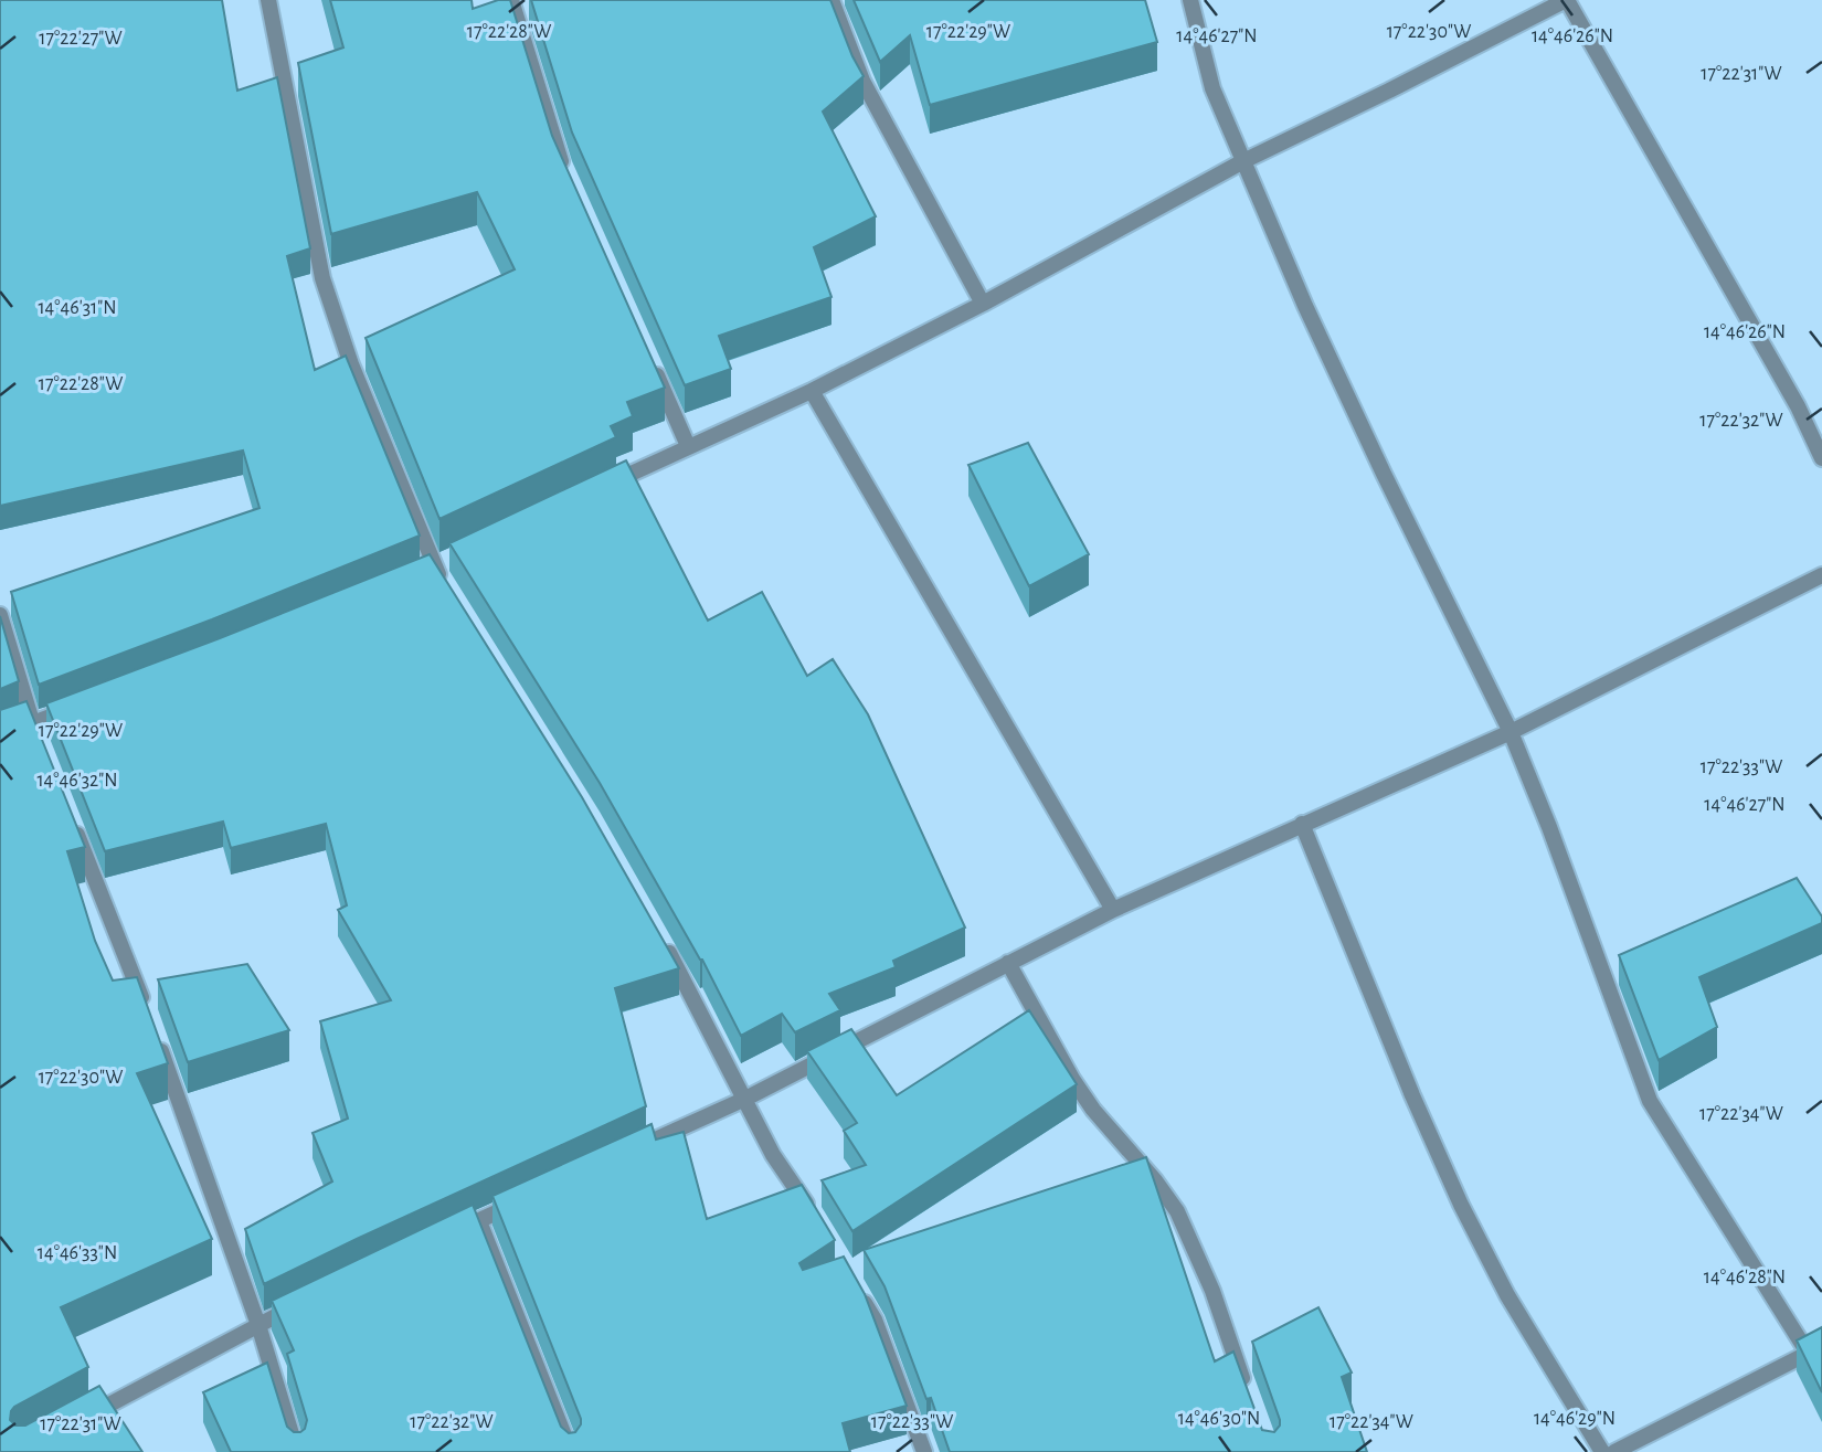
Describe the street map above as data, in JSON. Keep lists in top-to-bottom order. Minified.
{"coordinates":["17°22'28\"W","17°22'29\"W","17°22'30\"W","14°46'27\"N","14°46'26\"N","17°22'27\"W","17°22'31\"W","14°46'31\"N","17°22'32\"W","17°22'33\"W","14°46'32\"N","17°22'34\"W","14°46'33\"N","14°46'28\"N","14°46'30\"N","14°46'29\"N"]}
